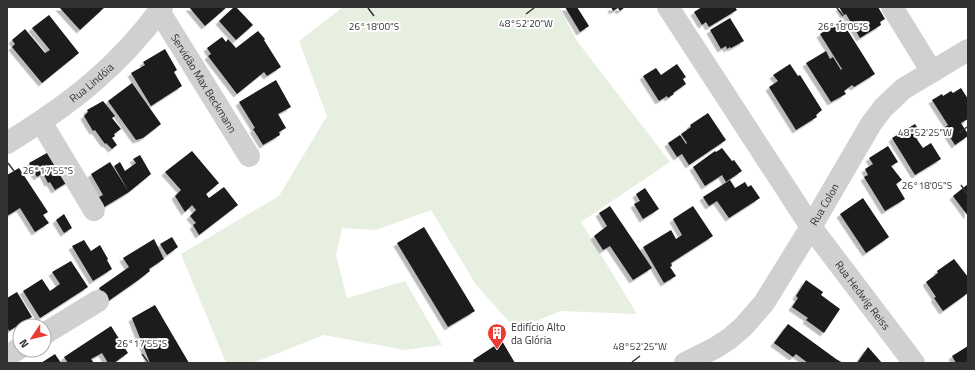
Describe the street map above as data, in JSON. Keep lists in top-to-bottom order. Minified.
{"streets":{"street":["Rua Lindóia","Servidão Max Beckmann","Rua Colon","Rua Hedwig Reiss"]},"crossings":[["Rua Lindóia","Servidão Max Beckmann"],["Rua Colon","Rua Hedwig Reiss"]],"places":{"building":["Edifício Alto da Glória"]},"north":"bottom left","coordinates":["48°52'20\"W","26°18'00\"S","26°18'05\"S","48°52'25\"W","26°17'55\"S"]}
